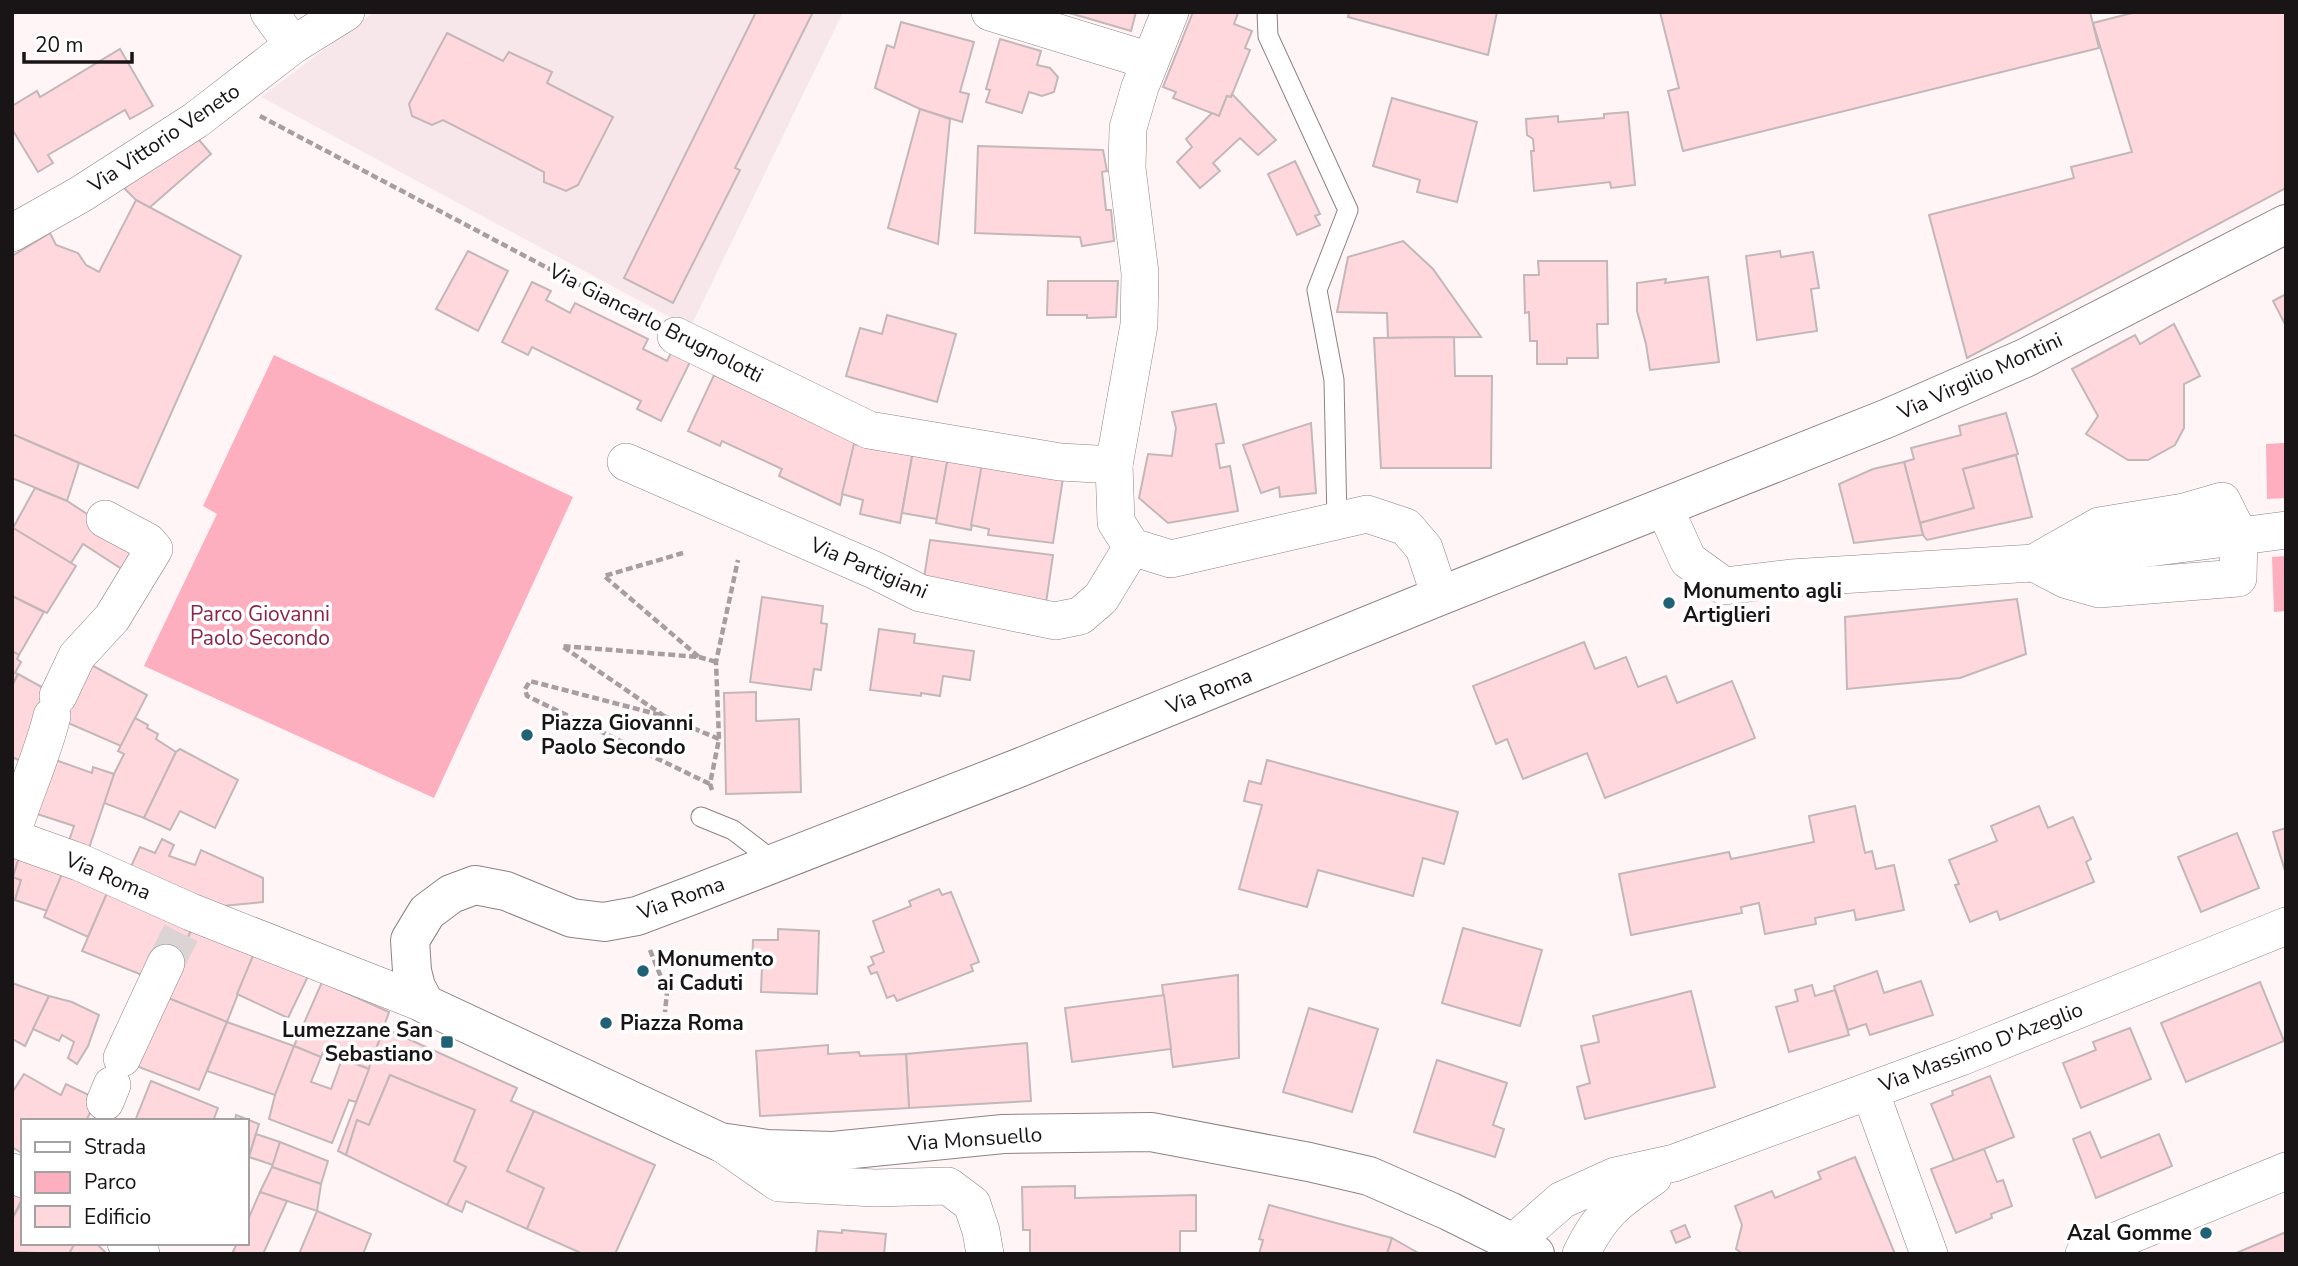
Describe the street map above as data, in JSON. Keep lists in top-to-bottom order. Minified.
{"streets":{"main road":["Via Virgilio Montini","Via Roma","Via Monsuello"],"street":["Via Vittorio Veneto","Via Giancarlo Brugnolotti","Via Partigiani","Via Massimo D'Azeglio"]},"crossings":[["Via Vittorio Veneto","Via Giancarlo Brugnolotti"],["Via Virgilio Montini","Via Roma"],["Via Roma","Via Monsuello"],["Via Massimo D'Azeglio","Via Monsuello"]],"parks":["Parco Giovanni Paolo Secondo"],"places":{"other":["Monumento agli Artiglieri","Piazza Giovanni Paolo Secondo","Monumento ai Caduti","Piazza Roma","Azal Gomme"],"transit":["Lumezzane San Sebastiano"]},"legend":["Strada","Parco","Edificio"],"scale_bar":"20 m"}
